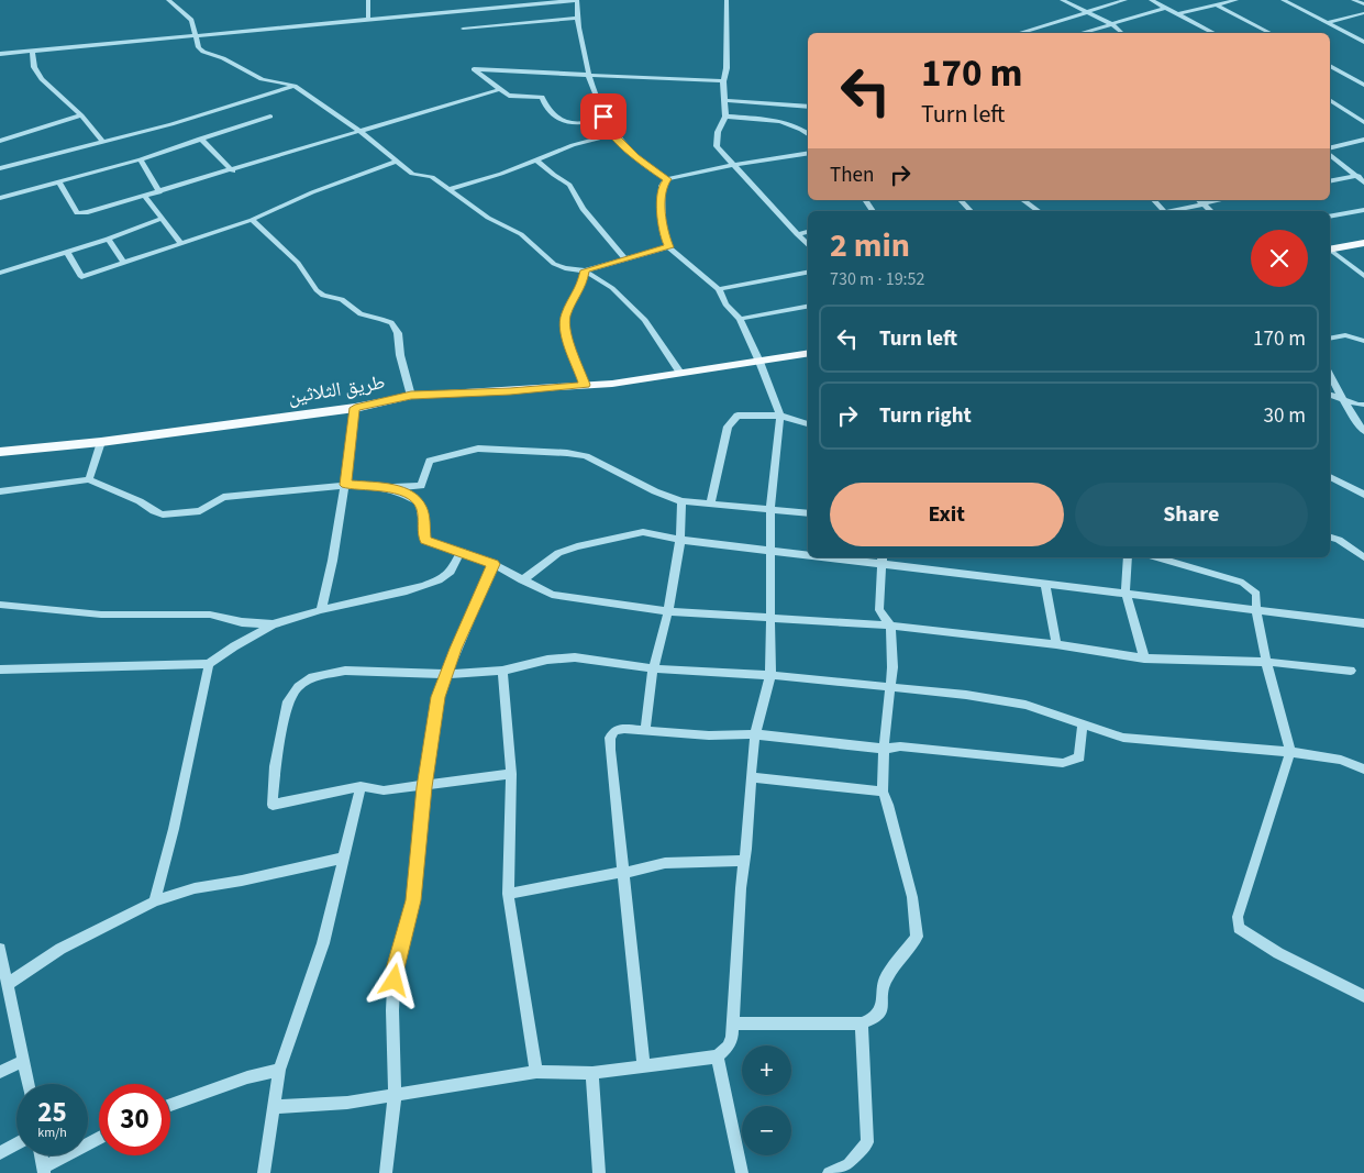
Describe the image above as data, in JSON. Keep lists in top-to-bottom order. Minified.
{"streets":{"main road":["طريق الثلاثين"]},"page":{"turn":["170 m","Turn left"],"then":"Then","heading":["2 min","730 m · 19:52"],"list":[{"name":"Turn left","value":"170 m"},{"name":"Turn right","value":"30 m"}],"buttons":["Exit","Share"],"map_buttons":["+","−"],"speed":"25 km/h","limit":"30"}}
